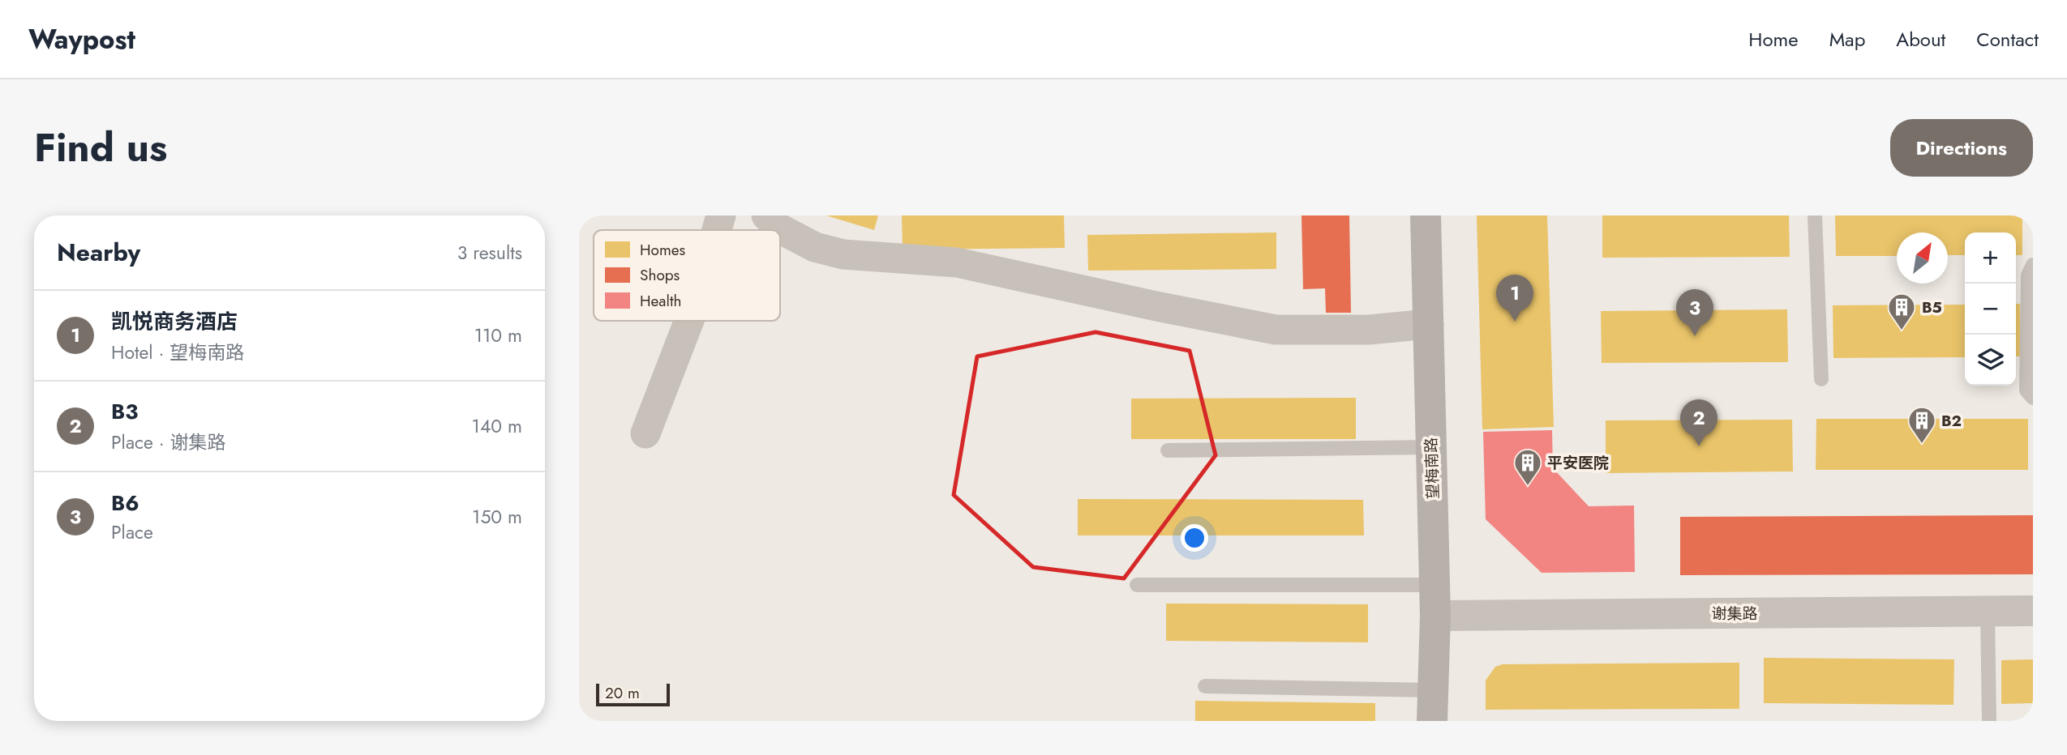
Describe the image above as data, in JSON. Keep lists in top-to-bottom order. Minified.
{"streets":{"main road":["望梅南路"],"street":["谢集路"]},"crossings":[["望梅南路","谢集路"]],"places":{"building":["B5","B2","平安医院"]},"legend":["Homes","Shops","Health"],"scale_bar":"20 m","north":"top right","page":{"header":"Waypost","nav":["Home","Map","About","Contact"],"title":"Find us","buttons":"Directions","heading":["Nearby","3 results"],"map_buttons":["+","−"],"pins":["1","3","2"],"list":[{"mark":"1","name":"凯悦商务酒店","note":"Hotel · 望梅南路","value":"110 m"},{"mark":"2","name":"B3","note":"Place · 谢集路","value":"140 m"},{"mark":"3","name":"B6","note":"Place","value":"150 m"}],"scale":"20 m"}}
